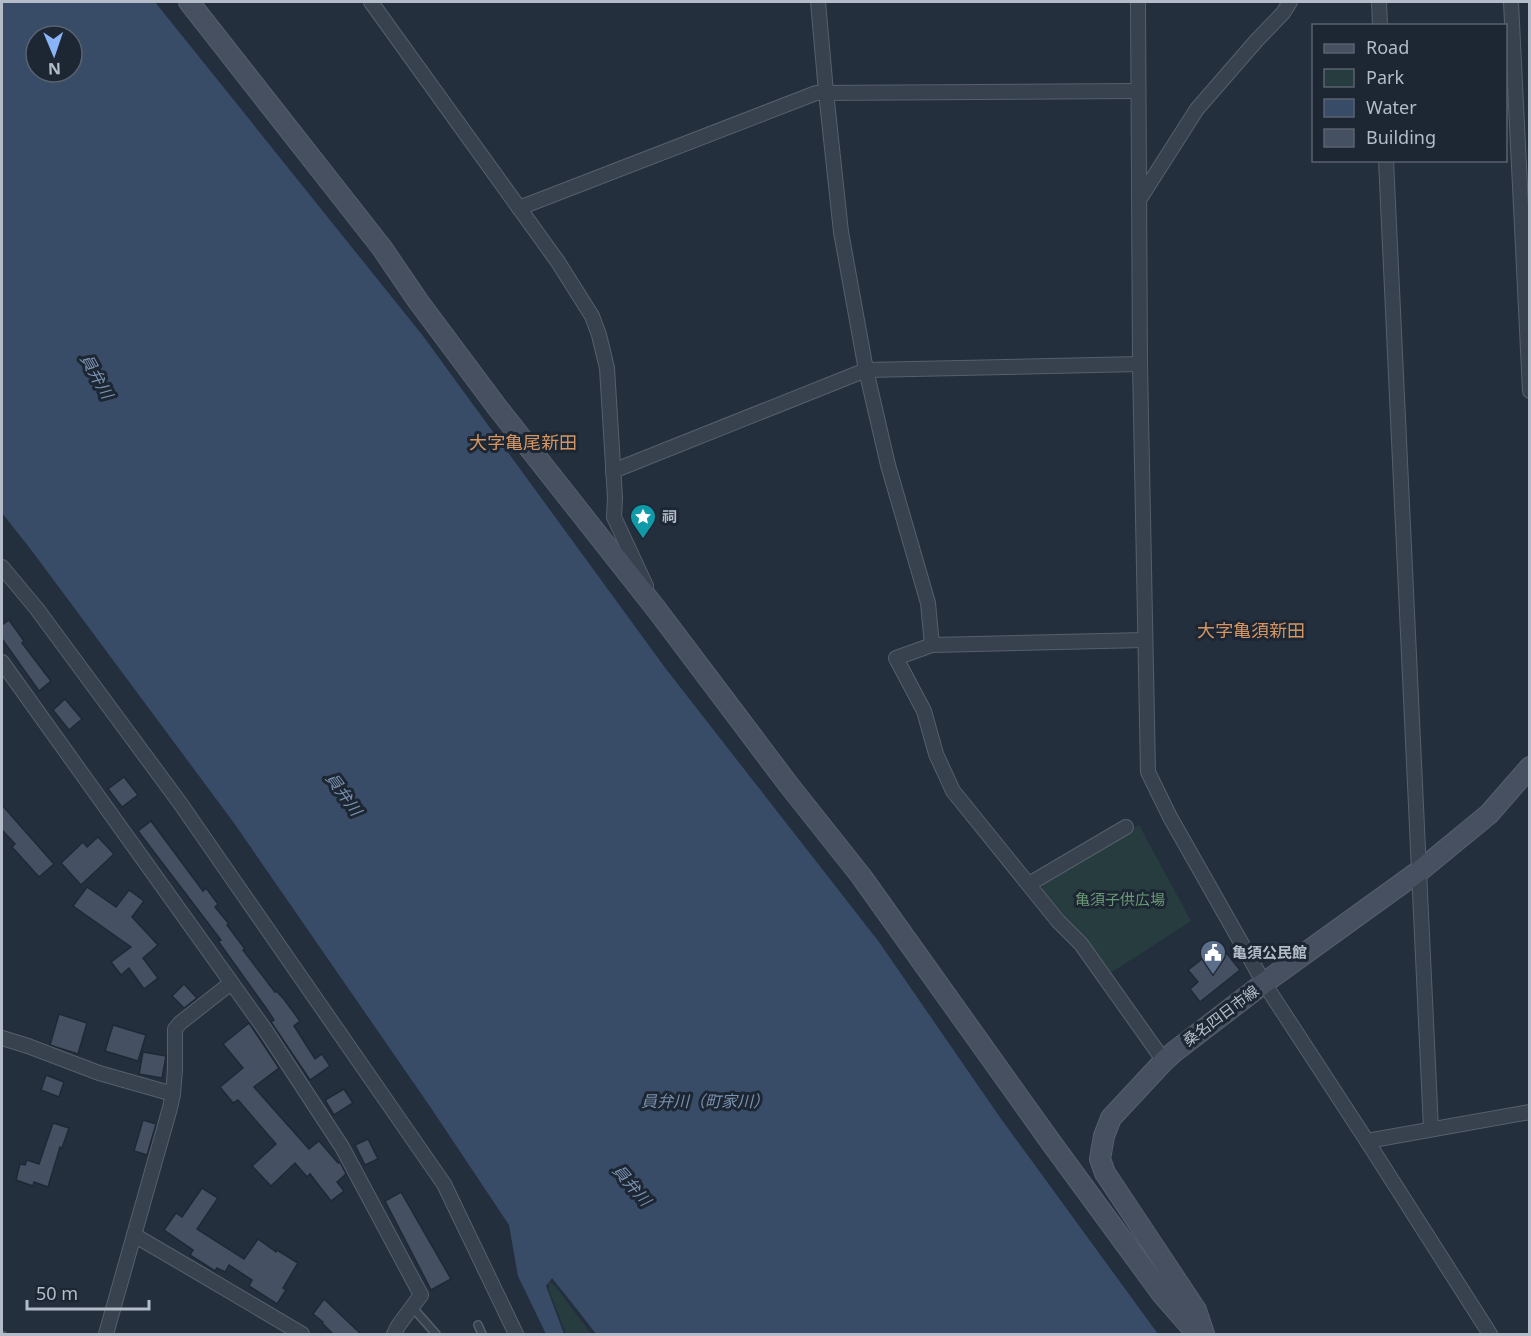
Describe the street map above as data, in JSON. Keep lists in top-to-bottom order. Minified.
{"streets":{"street":["桑名四日市線"]},"districts":["大字亀尾新田","大字亀須新田"],"water":["員弁川","員弁川（町家川）"],"parks":["亀須子供広場"],"places":{"place":["祠"],"public building":["亀須公民館"]},"legend":["Road","Park","Water","Building"],"scale_bar":"50 m","north":"bottom"}
